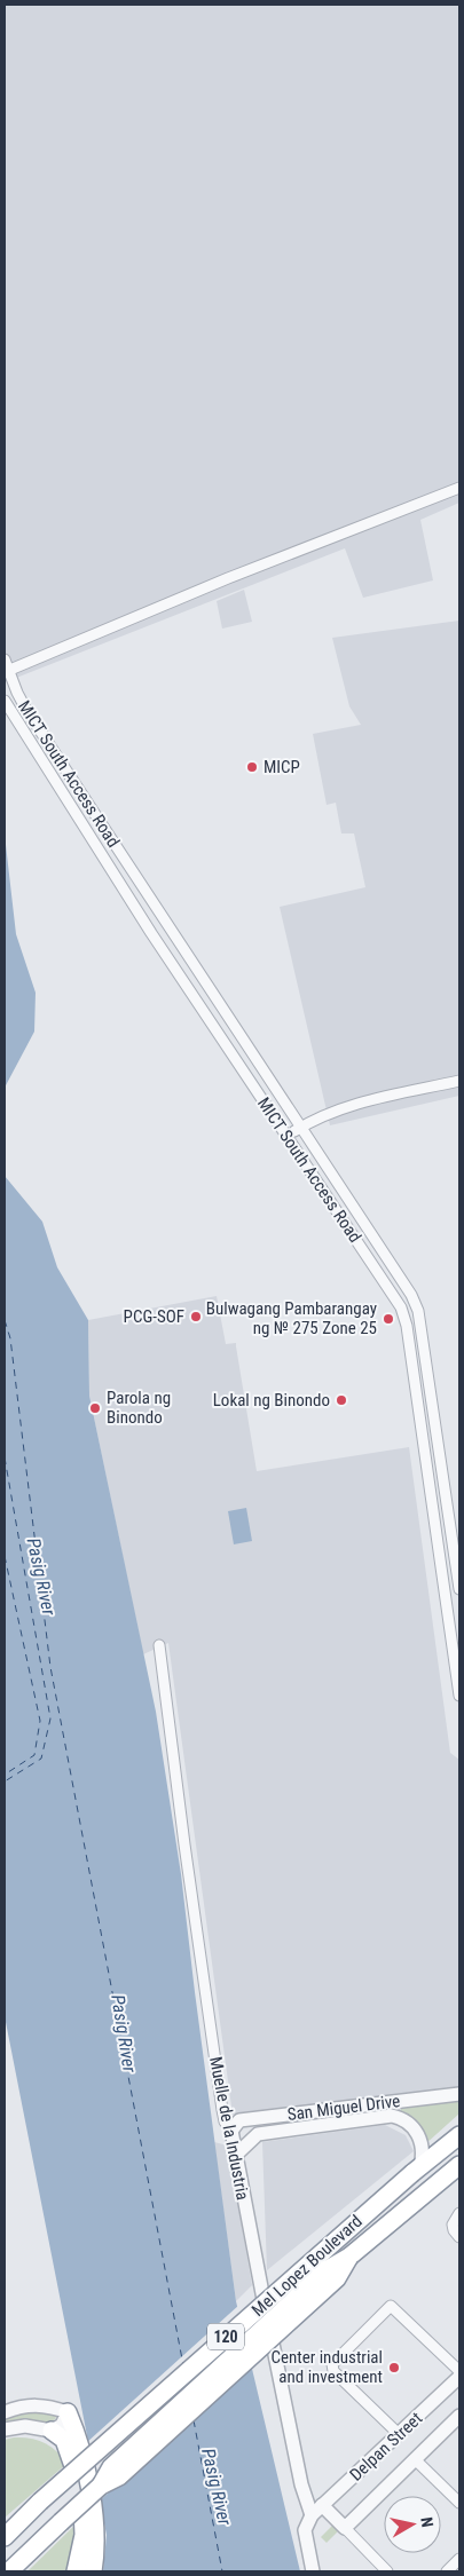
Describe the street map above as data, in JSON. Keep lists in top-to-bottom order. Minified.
{"streets":{"highway":["Mel Lopez Boulevard","120"],"street":["MICT South Access Road","San Miguel Drive","Muelle de la Industria","Delpan Street"]},"crossings":[["San Miguel Drive","Muelle de la Industria"],["San Miguel Drive","Mel Lopez Boulevard"],["Muelle de la Industria","Delpan Street"]],"water":["Pasig River"],"places":["MICP","PCG-SOF","Bulwagang Pambarangay ng № 275 Zone 25","Lokal ng Binondo","Parola ng Binondo","Center industrial and investment"],"north":"right"}
